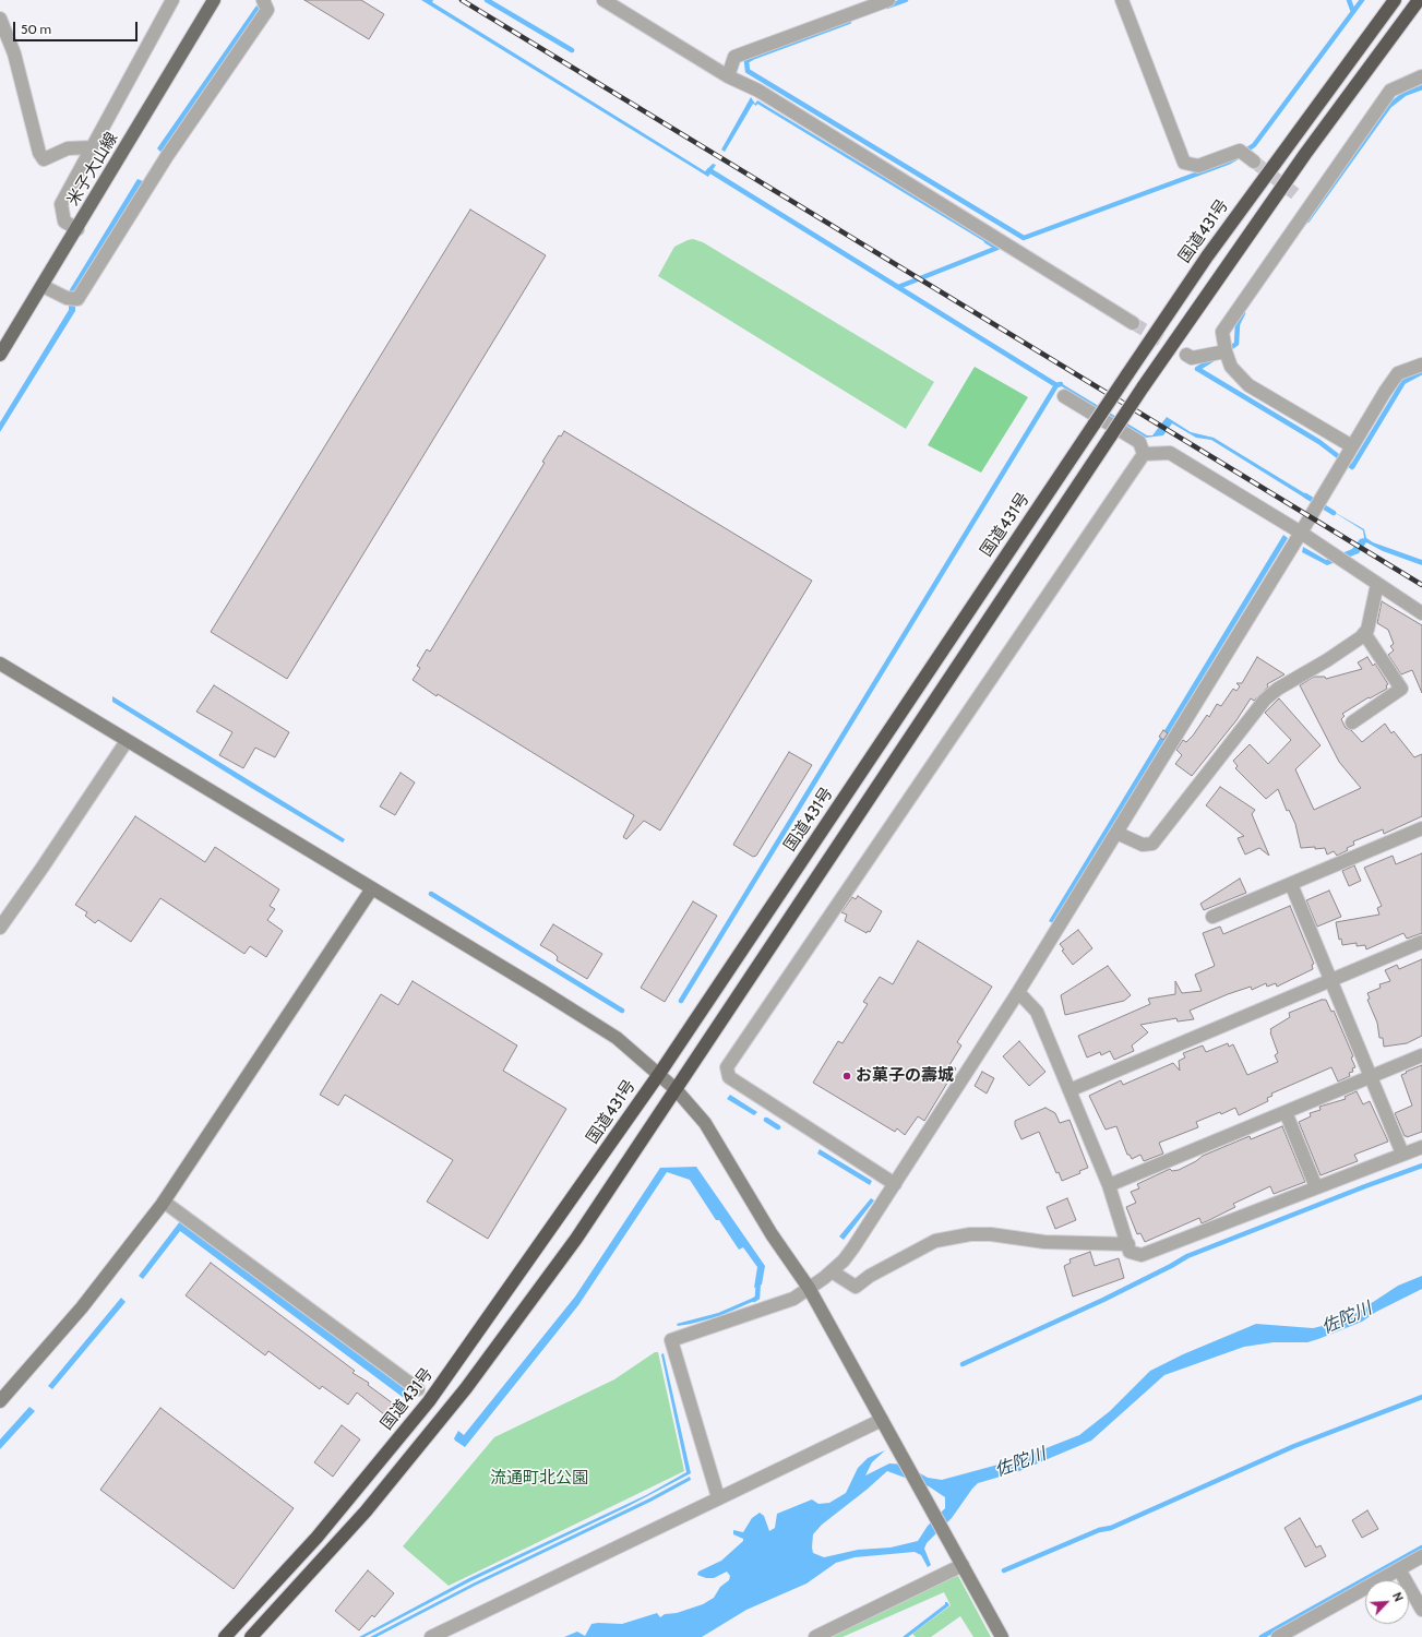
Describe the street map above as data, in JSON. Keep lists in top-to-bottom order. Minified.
{"streets":{"highway":["国道431号"],"main road":["米子大山線"]},"water":["佐陀川"],"parks":["流通町北公園"],"places":["お菓子の壽城"],"scale_bar":"50 m","north":"top right"}
